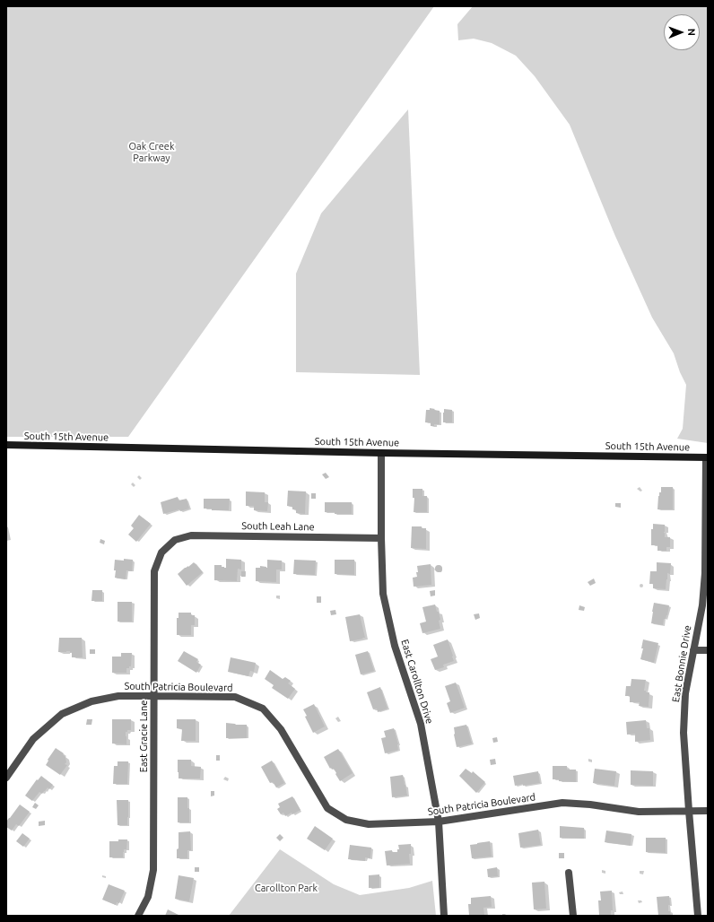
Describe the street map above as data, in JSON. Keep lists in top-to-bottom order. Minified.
{"streets":{"street":["South 15th Avenue","South Leah Lane","East Bonnie Drive","East Carollton Drive","South Patricia Boulevard","East Gracie Lane"]},"crossings":[["South 15th Avenue","East Bonnie Drive"],["South 15th Avenue","East Carollton Drive"],["South Leah Lane","East Carollton Drive"],["South Leah Lane","East Gracie Lane"],["East Bonnie Drive","South Patricia Boulevard"],["East Carollton Drive","South Patricia Boulevard"],["South Patricia Boulevard","East Gracie Lane"]],"parks":["Oak Creek Parkway","Carollton Park"],"north":"right"}
